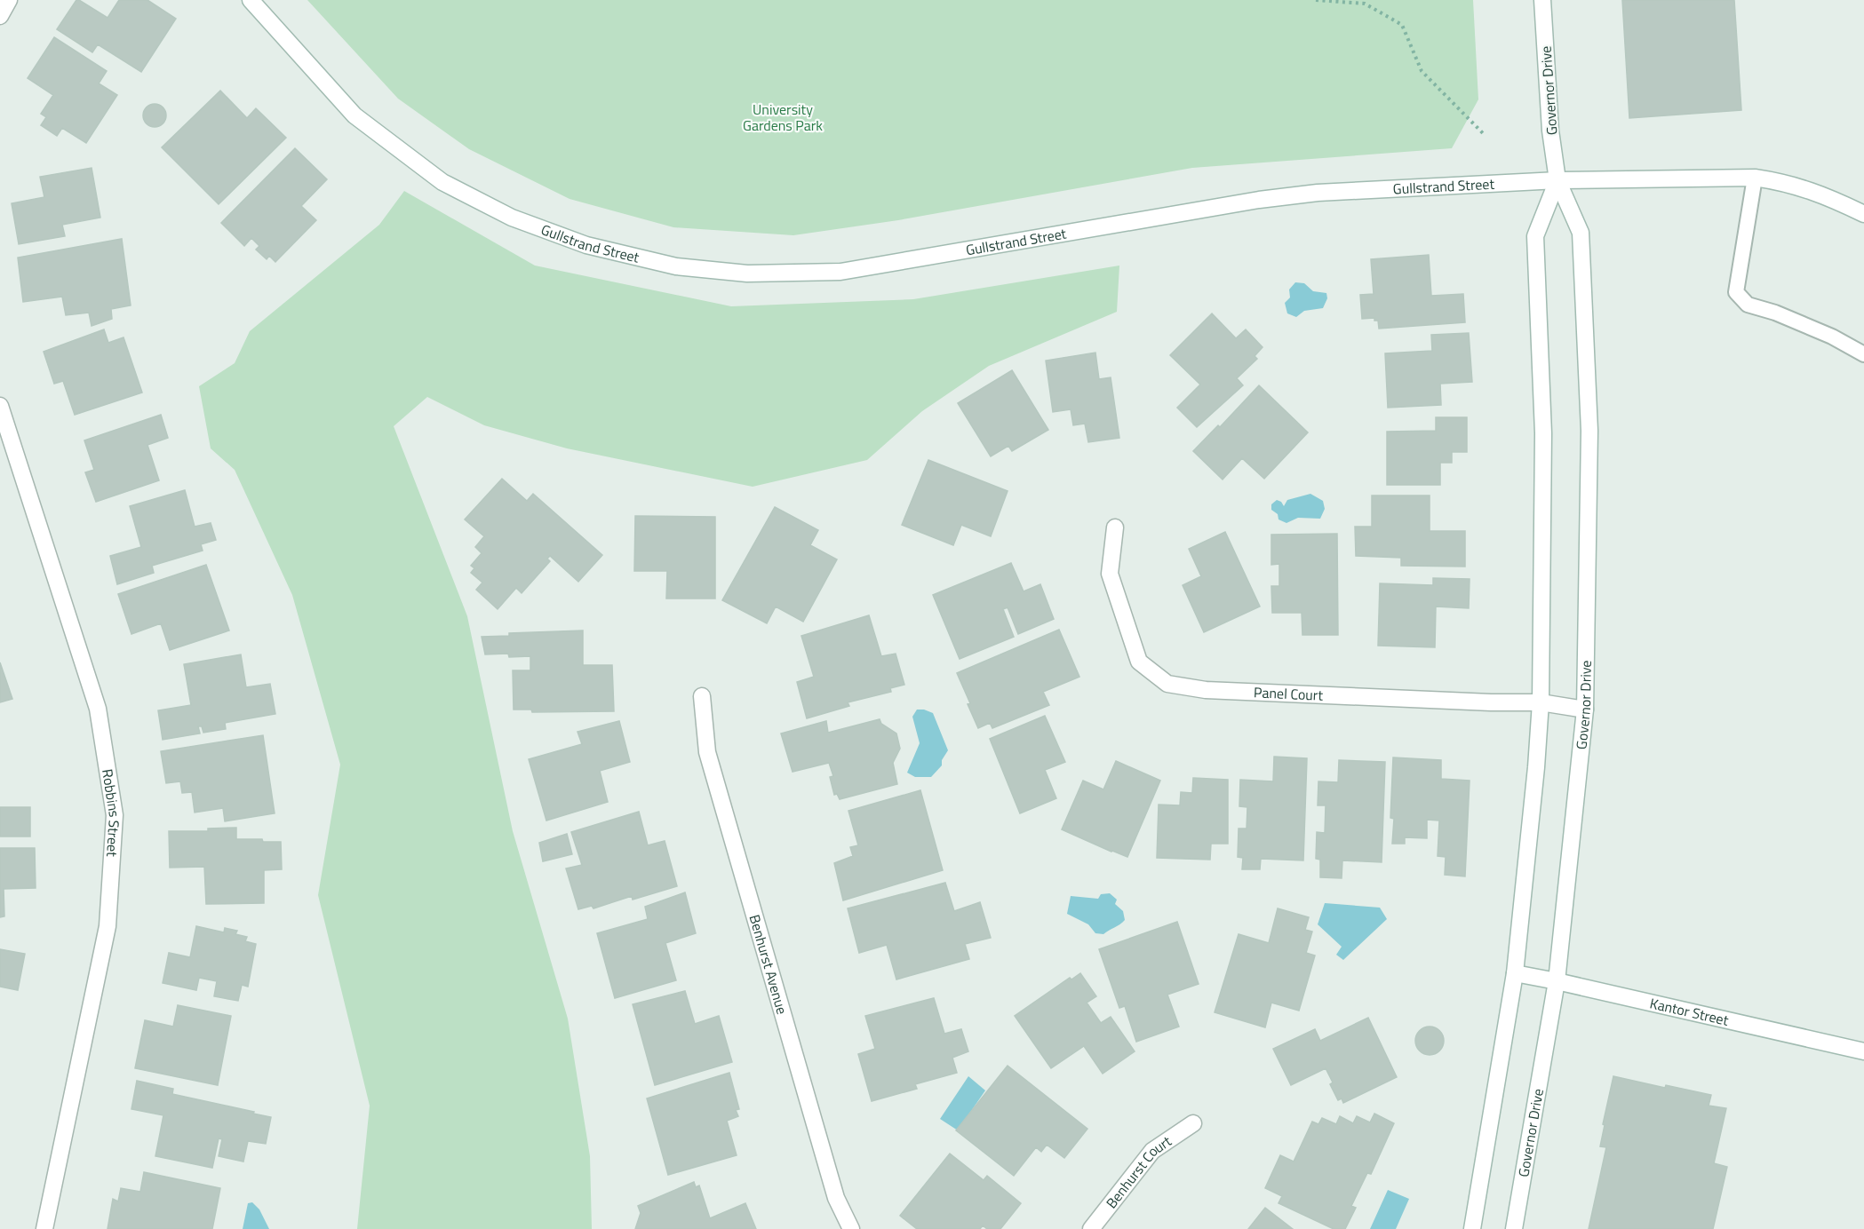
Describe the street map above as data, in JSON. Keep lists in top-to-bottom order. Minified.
{"streets":{"street":["Governor Drive","Gullstrand Street","Panel Court","Robbins Street","Benhurst Avenue","Kantor Street","Benhurst Court"]},"crossings":[["Governor Drive","Gullstrand Street"],["Governor Drive","Panel Court"],["Governor Drive","Kantor Street"]],"parks":["University Gardens Park"]}
